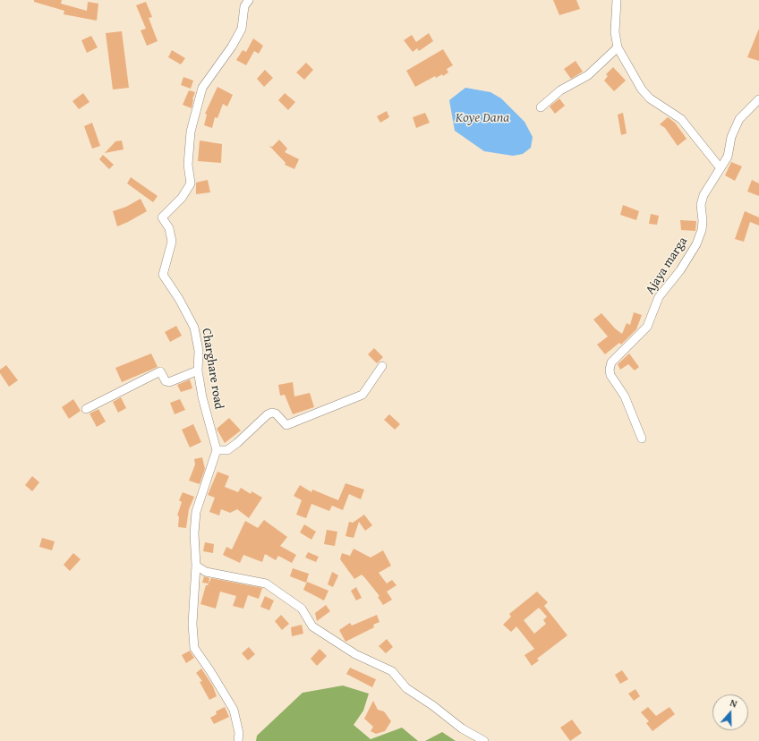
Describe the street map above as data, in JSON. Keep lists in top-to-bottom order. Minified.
{"streets":{"street":["Ajaya marga","Charghare road"]},"water":["Koye Dana"],"north":"top"}
